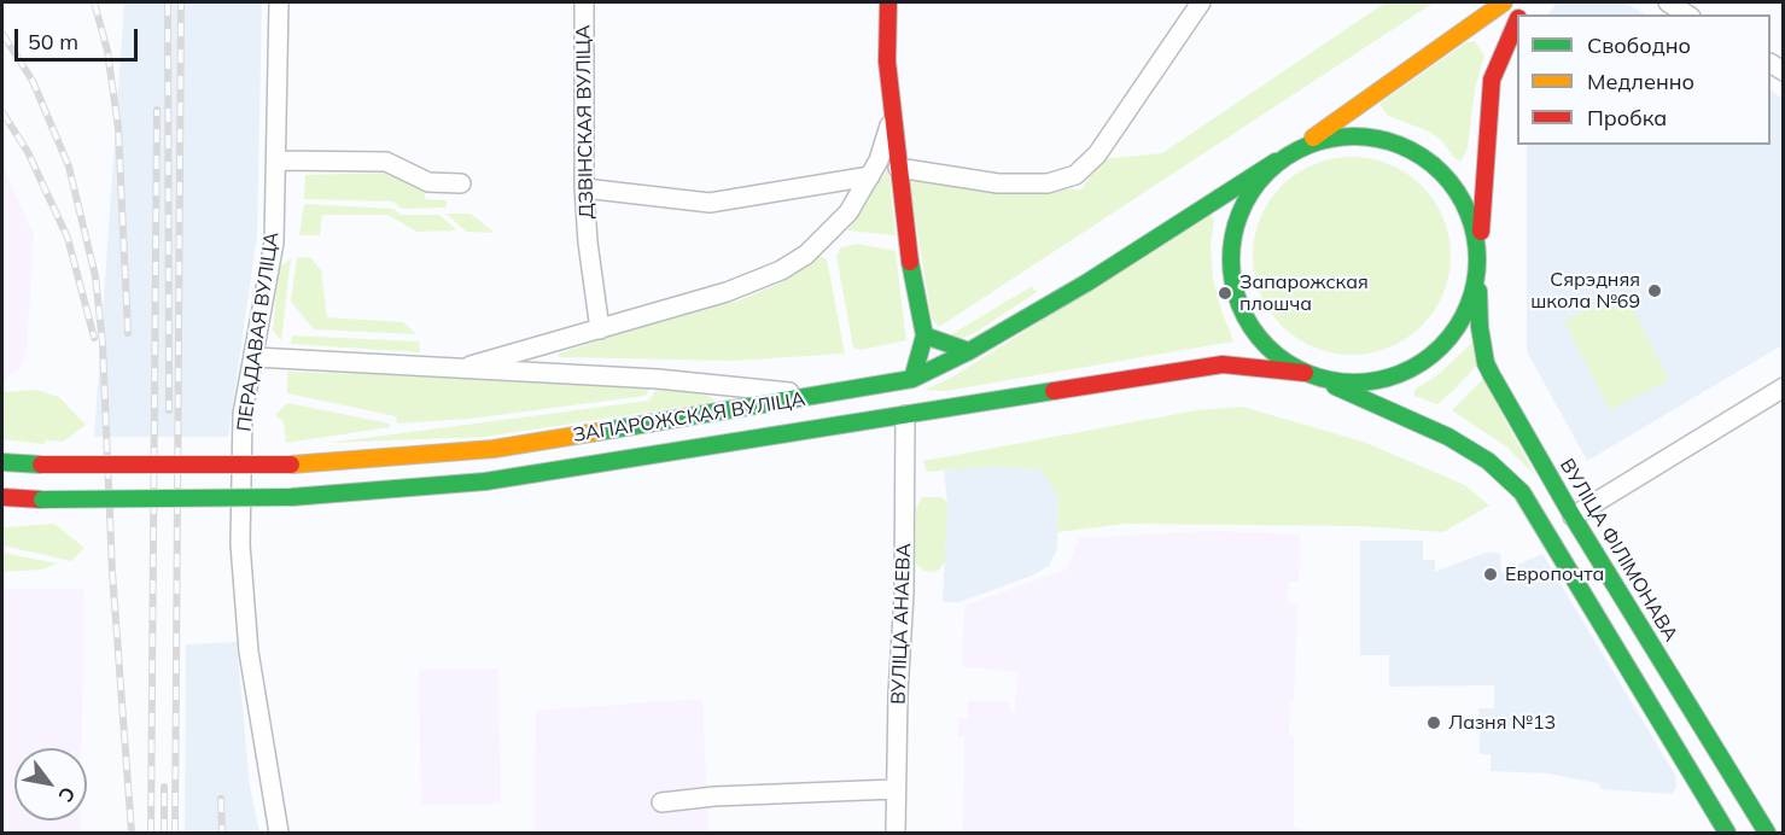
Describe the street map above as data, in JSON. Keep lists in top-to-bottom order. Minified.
{"streets":{"main road":["ЗАПАРОЖСКАЯ ВУЛІЦА","ВУЛІЦА ФІЛІМОНАВА"],"street":["ДЗВІНСКАЯ ВУЛІЦА","ПЕРАДАВАЯ ВУЛІЦА","ВУЛІЦА АНАЕВА"]},"crossings":[["ЗАПАРОЖСКАЯ ВУЛІЦА","ВУЛІЦА ФІЛІМОНАВА"],["ЗАПАРОЖСКАЯ ВУЛІЦА","ВУЛІЦА АНАЕВА"]],"places":["Сярэдняя школа №69","Запарожская плошча","Европочта","Лазня №13"],"legend":["Свободно","Медленно","Пробка"],"scale_bar":"50 m","north":"bottom right"}
